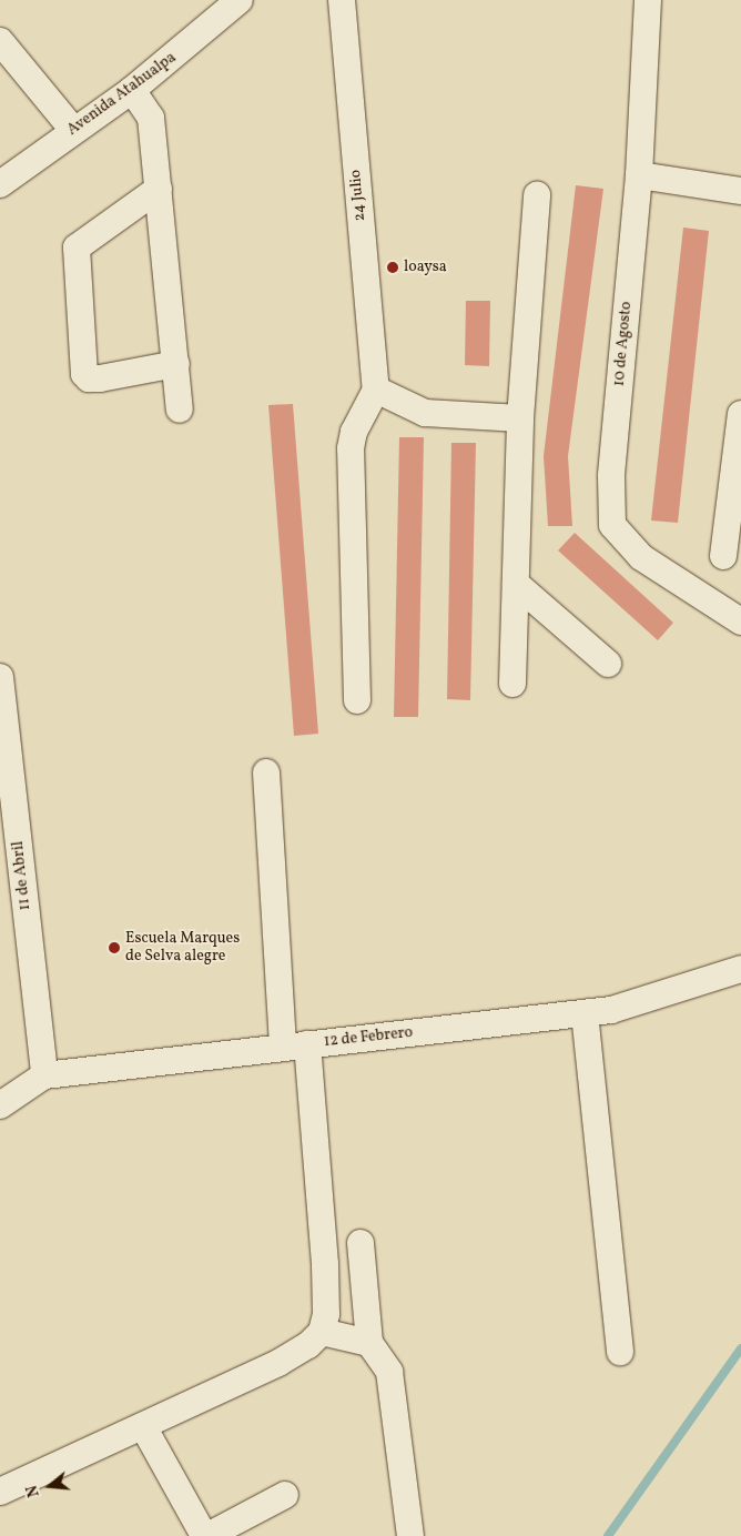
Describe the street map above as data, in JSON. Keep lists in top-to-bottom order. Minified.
{"streets":{"street":["Avenida Atahualpa","24 Julio","10 de Agosto","11 de Abril","12 de Febrero"]},"crossings":[["11 de Abril","12 de Febrero"]],"places":["loaysa","Escuela Marques de Selva alegre"],"north":"left"}
